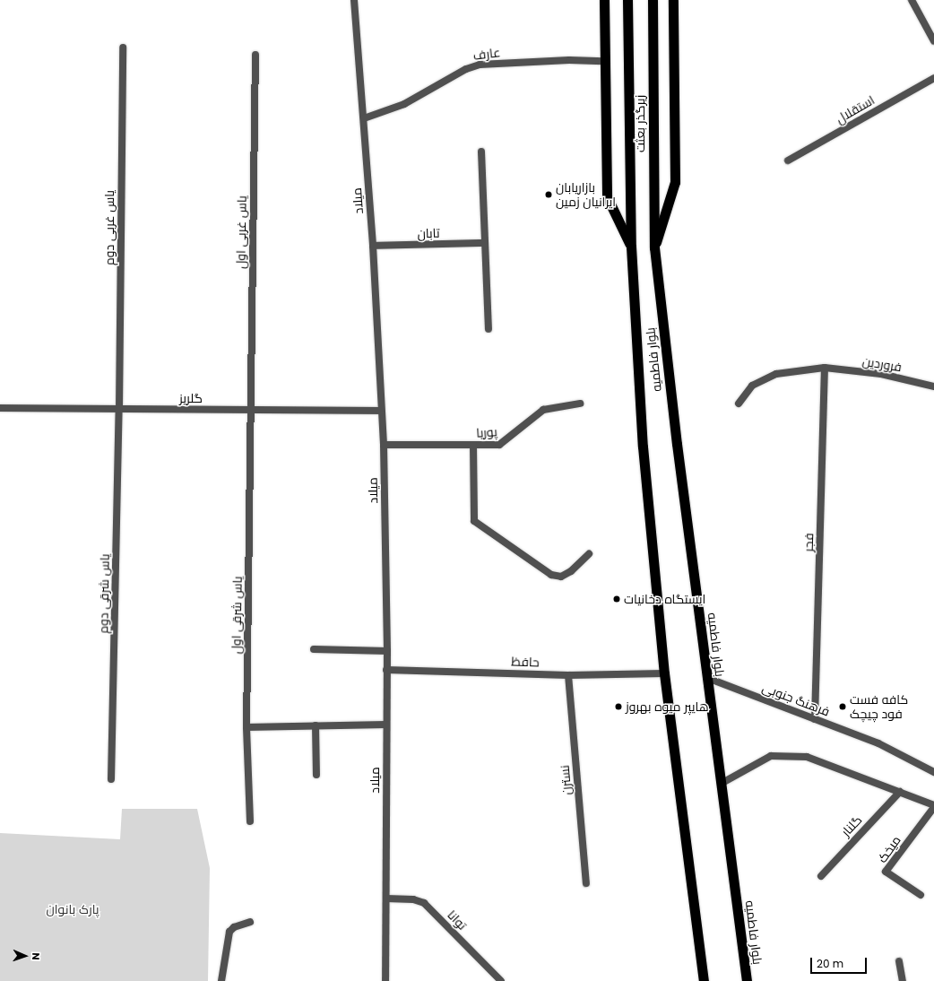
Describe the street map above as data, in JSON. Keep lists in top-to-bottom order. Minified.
{"streets":{"highway":["زیرگذر بعثت","بلوار فاطمیه"],"street":["عارف","استقلال","میلاد","یاس غربی دوم","یاس غربی اول","تابان","فروردین","گلریز","پوریا","فجر","یاس شرقی دوم","یاس شرقی اول","حافظ","فرهنگ جنوبی","نسترن","گلنار","میخک","توانا"]},"crossings":[["عارف","میلاد"],["زیرگذر بعثت","بلوار فاطمیه"],["میلاد","تابان"],["میلاد","گلریز"],["میلاد","پوریا"],["میلاد","حافظ"],["میلاد","توانا"],["یاس غربی دوم","گلریز"],["یاس غربی دوم","یاس شرقی دوم"],["یاس غربی اول","گلریز"],["یاس غربی اول","یاس شرقی اول"],["بلوار فاطمیه","حافظ"],["بلوار فاطمیه","فرهنگ جنوبی"],["فروردین","فجر"],["گلریز","یاس شرقی دوم"],["گلریز","یاس شرقی اول"],["فجر","فرهنگ جنوبی"],["حافظ","نسترن"]],"parks":["پارک بانوان"],"places":["بازاریابان ایرانیان زمین","ایستگاه دخانیات","هایپر میوه بهروز","کافه فست فود چیچک"],"scale_bar":"20 m","north":"right"}
